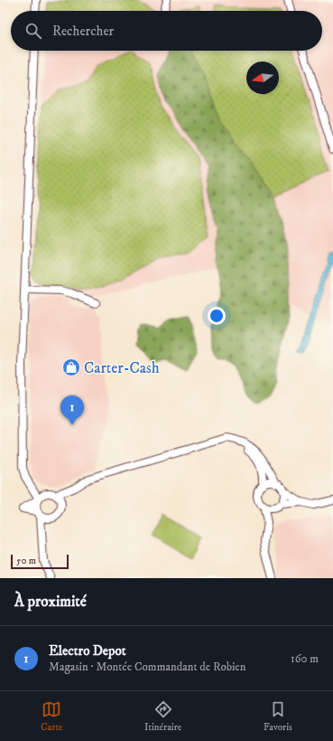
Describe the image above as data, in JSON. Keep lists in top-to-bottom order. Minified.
{"places":{"shop":["Carter-Cash"]},"scale_bar":"50 m","north":"left","page":{"search":"Rechercher","pins":"1","scale":"50 m","heading":"À proximité","list":[{"mark":"1","name":"Electro Depot","note":"Magasin · Montée Commandant de Robien","value":"160 m"}],"nav":["Carte","Itinéraire","Favoris"]}}
